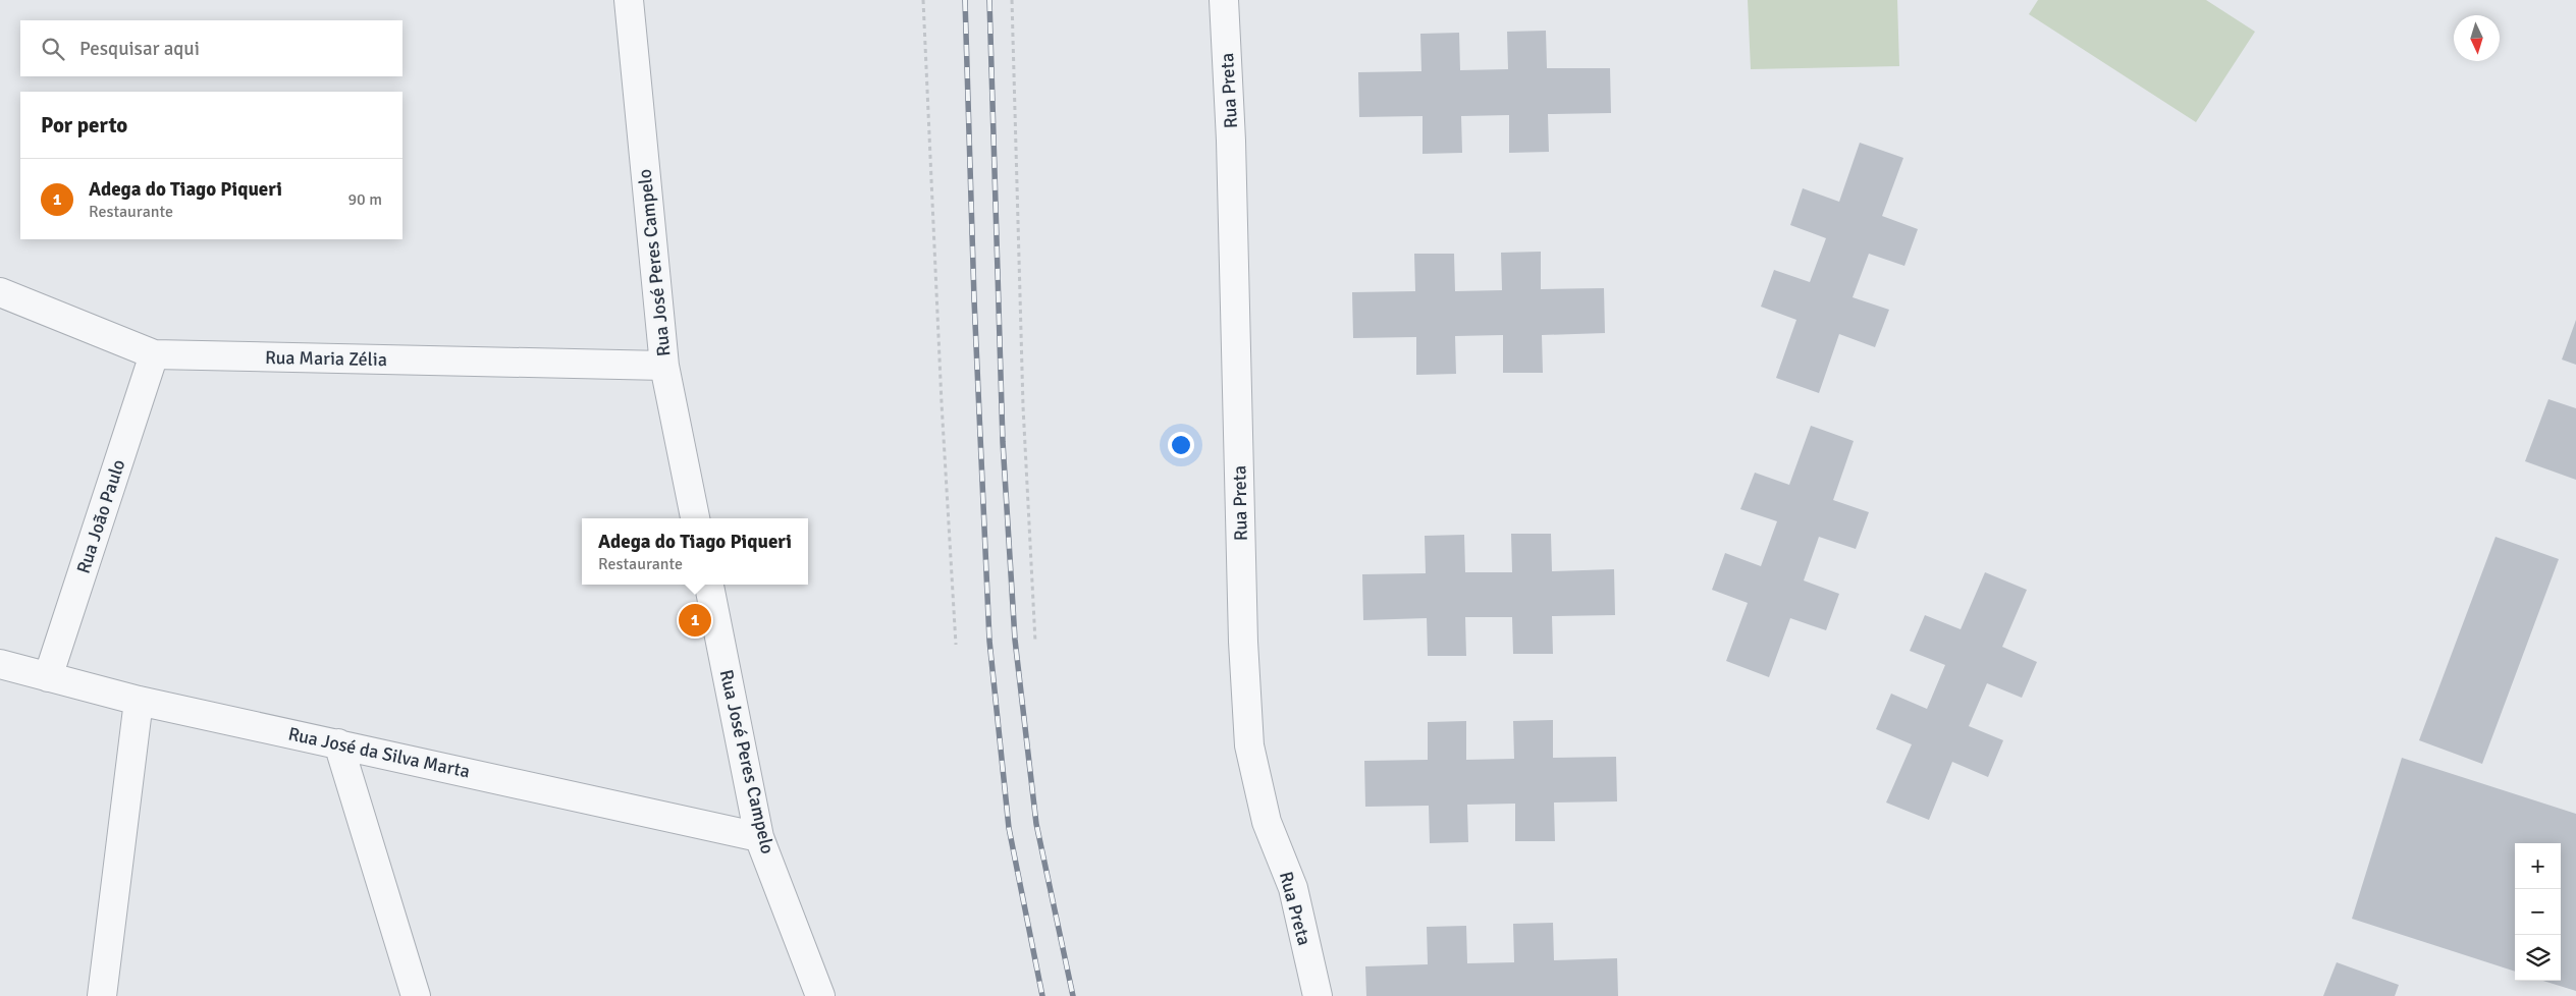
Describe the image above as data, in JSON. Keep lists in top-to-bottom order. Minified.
{"streets":{"street":["Rua Preta","Rua José Peres Campelo","Rua Maria Zélia","Rua João Paulo","Rua José da Silva Marta"]},"crossings":[["Rua José Peres Campelo","Rua Maria Zélia"],["Rua José Peres Campelo","Rua José da Silva Marta"],["Rua Maria Zélia","Rua João Paulo"],["Rua João Paulo","Rua José da Silva Marta"]],"north":"bottom","page":{"search":"Pesquisar aqui","heading":"Por perto","list":[{"mark":"1","name":"Adega do Tiago Piqueri","note":"Restaurante","value":"90 m"}],"popup":["Adega do Tiago Piqueri","Restaurante"],"pins":"1","map_buttons":["+","−"]}}
